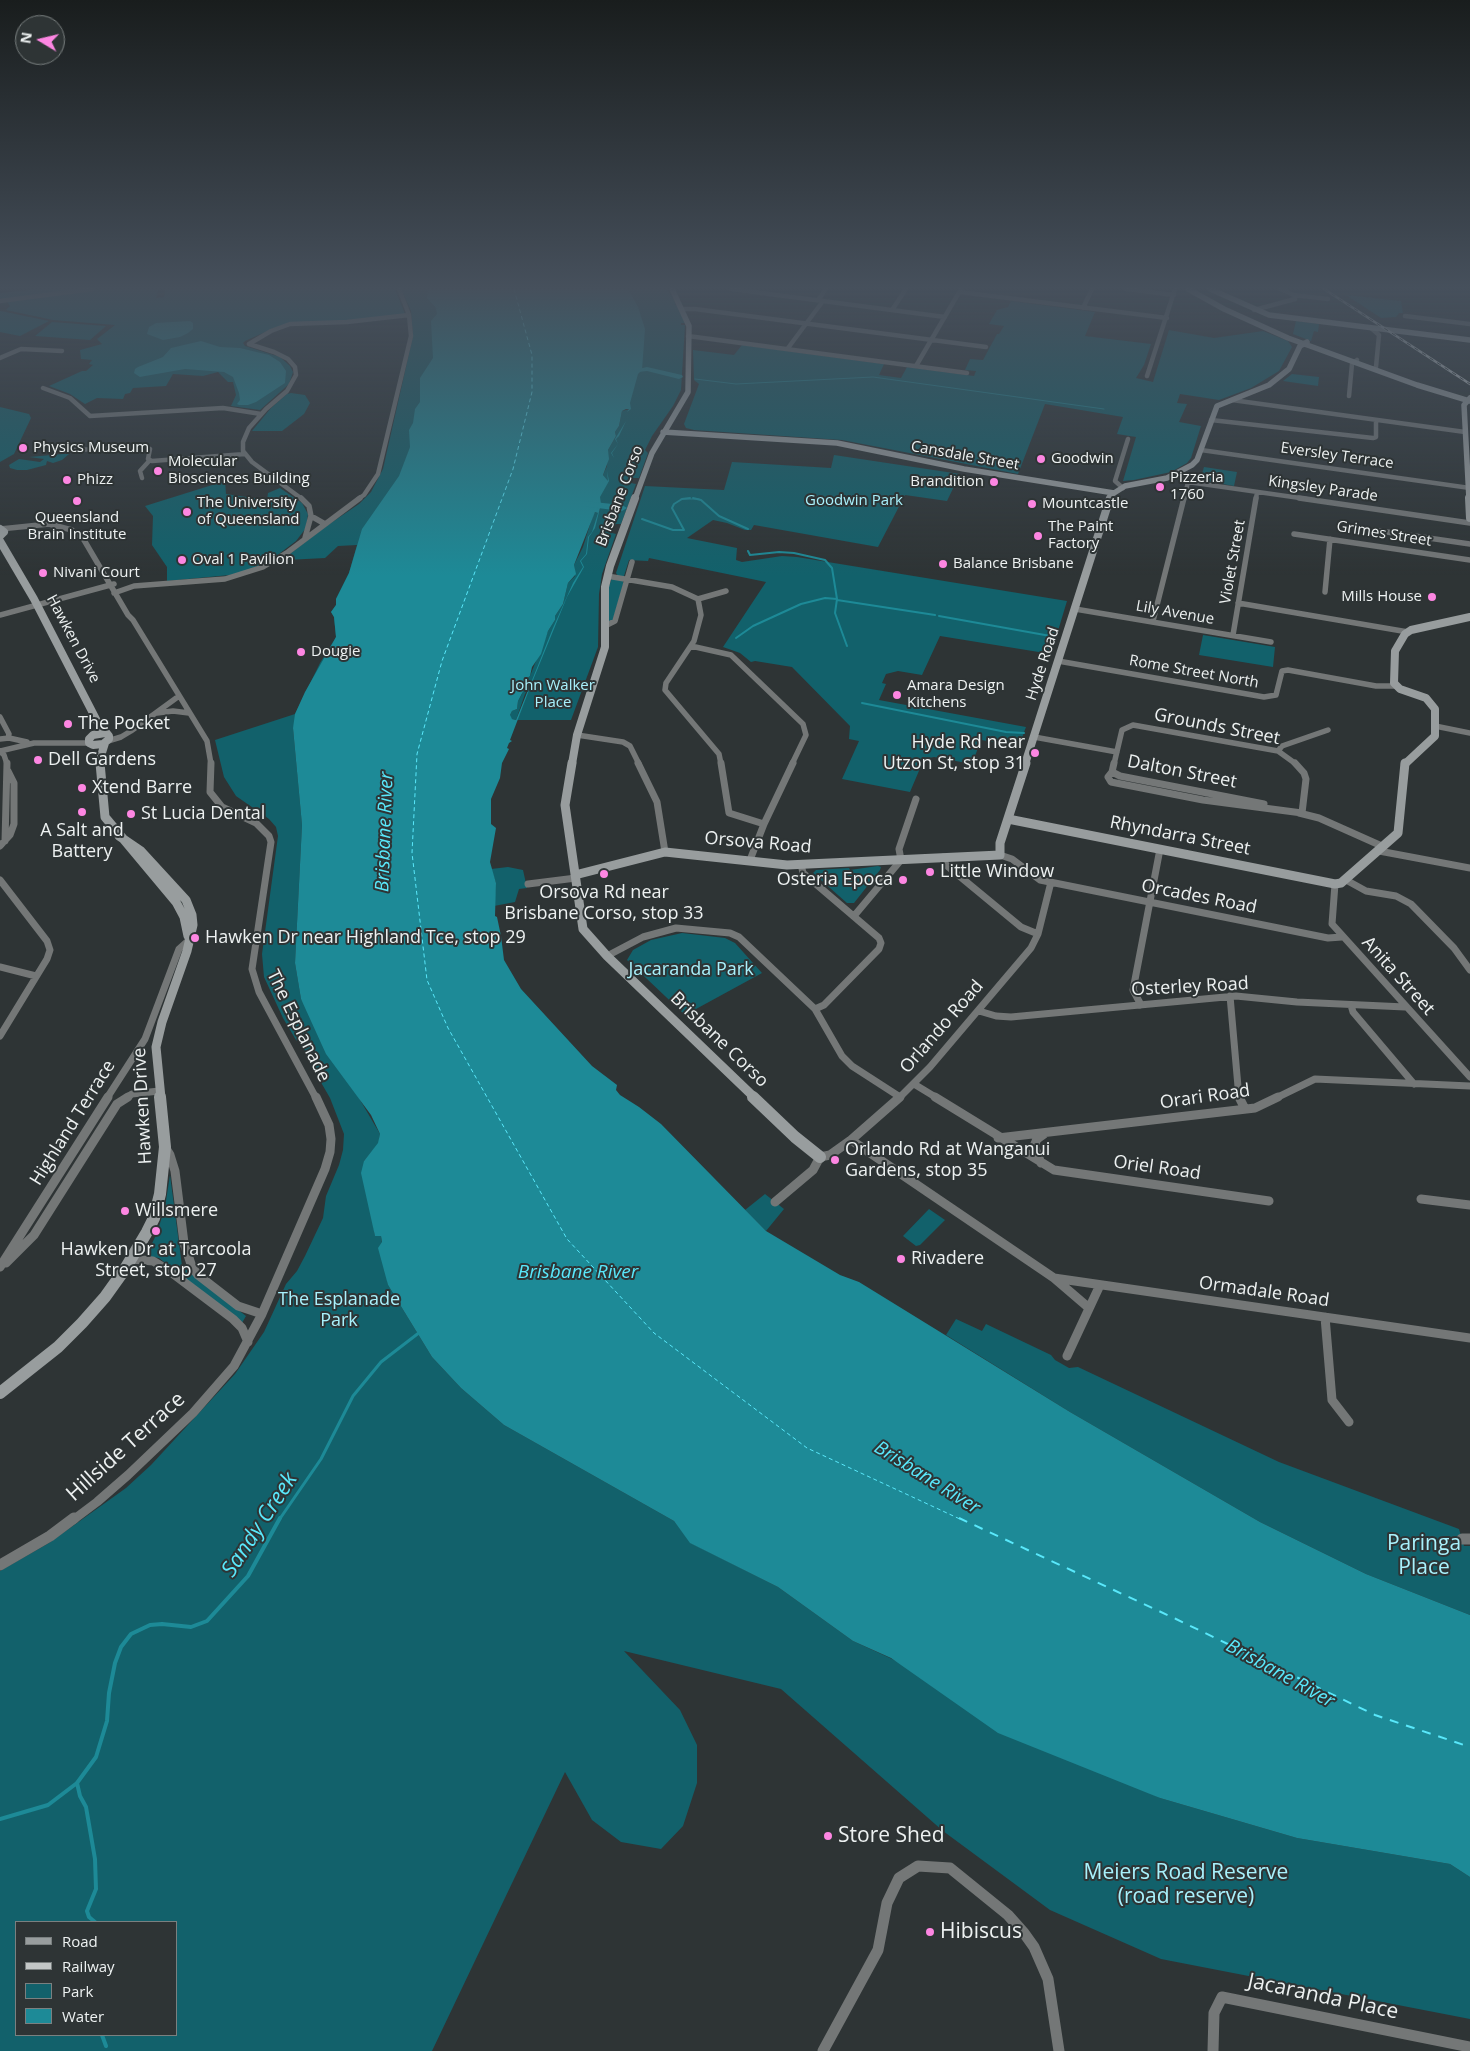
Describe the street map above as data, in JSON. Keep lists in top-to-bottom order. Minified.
{"streets":{"street":["Cansdale Street","Eversley Terrace","Kingsley Parade","Brisbane Corso","Grimes Street","Violet Street","Lily Avenue","Hawken Drive","Hyde Road","Rome Street North","Grounds Street","Dalton Street","Rhyndarra Street","Orsova Road","Orcades Road","Anita Street","Osterley Road","The Esplanade","Orlando Road","Orari Road","Highland Terrace","Oriel Road","Ormadale Road","Hillside Terrace","Jacaranda Place"]},"crossings":[["Cansdale Street","Brisbane Corso"],["Cansdale Street","Hyde Road"],["Kingsley Parade","Violet Street"],["Brisbane Corso","Orsova Road"],["Brisbane Corso","Orlando Road"],["Violet Street","Lily Avenue"],["Lily Avenue","Hyde Road"],["Hawken Drive","The Esplanade"],["Hawken Drive","Highland Terrace"],["Hyde Road","Rome Street North"],["Hyde Road","Rhyndarra Street"],["Hyde Road","Orsova Road"],["Grounds Street","Dalton Street"],["Rhyndarra Street","Anita Street"],["Orcades Road","Anita Street"],["Orcades Road","Orlando Road"],["Anita Street","Osterley Road"],["Osterley Road","Orlando Road"],["The Esplanade","Hillside Terrace"],["Orlando Road","Oriel Road"],["Orlando Road","Ormadale Road"],["Orari Road","Oriel Road"]],"water":["Brisbane River","Sandy Creek"],"parks":["Goodwin Park","John Walker Place","Jacaranda Park","The Esplanade Park","Paringa Place","Meiers Road Reserve (road reserve)"],"places":["Physics Museum","Goodwin","Molecular Biosciences Building","Phizz","Brandition","Pizzeria 1760","Queensland Brain Institute","Mountcastle","The University of Queensland","The Paint Factory","Oval 1 Pavilion","Balance Brisbane","Nivani Court","Mills House","Dougie","Amara Design Kitchens","The Pocket","Hyde Rd near Utzon St, stop 31","Dell Gardens","Xtend Barre","A Salt and Battery","St Lucia Dental","Little Window","Orsova Rd near Brisbane Corso, stop 33","Osteria Epoca","Hawken Dr near Highland Tce, stop 29","Orlando Rd at Wanganui Gardens, stop 35","Willsmere","Hawken Dr at Tarcoola Street, stop 27","Rivadere","Store Shed","Hibiscus"],"legend":["Road","Railway","Park","Water"],"north":"left"}
